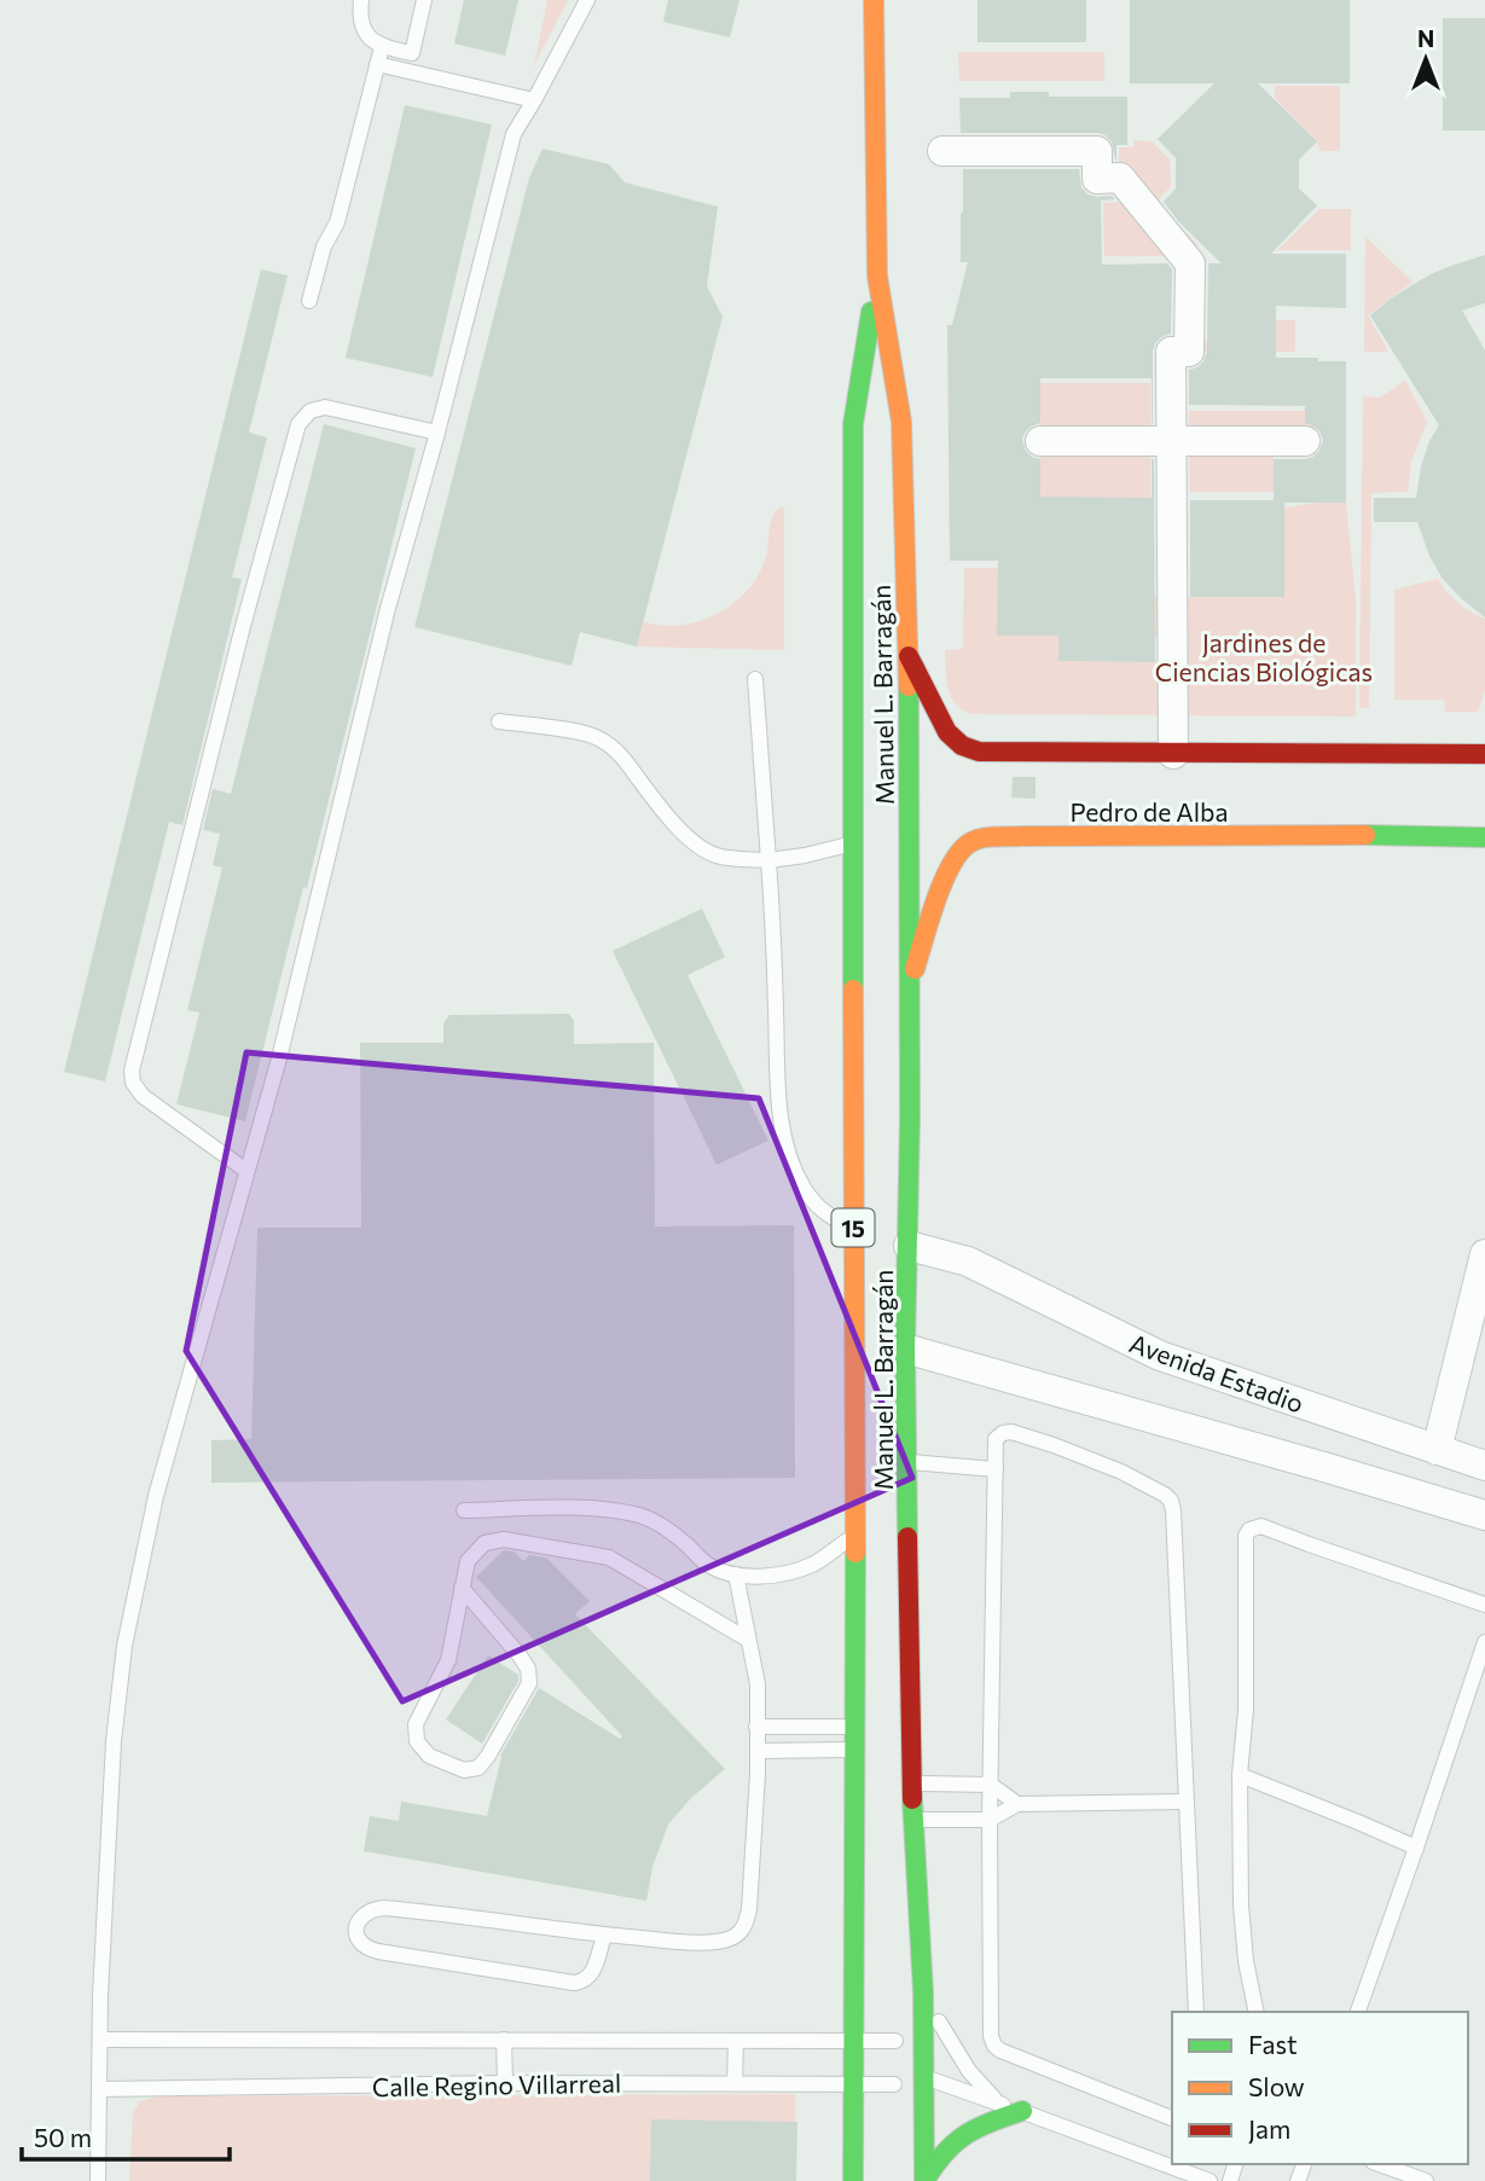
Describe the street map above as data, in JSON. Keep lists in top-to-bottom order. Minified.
{"streets":{"main road":["Manuel L. Barragán","Pedro de Alba","15"],"street":["Avenida Estadio"],"lane":["Calle Regino Villarreal"]},"crossings":[["Manuel L. Barragán","Pedro de Alba"],["Manuel L. Barragán","Avenida Estadio"],["Manuel L. Barragán","Calle Regino Villarreal"]],"parks":["Jardines de Ciencias Biológicas"],"legend":["Fast","Slow","Jam"],"scale_bar":"50 m","north":"top"}
